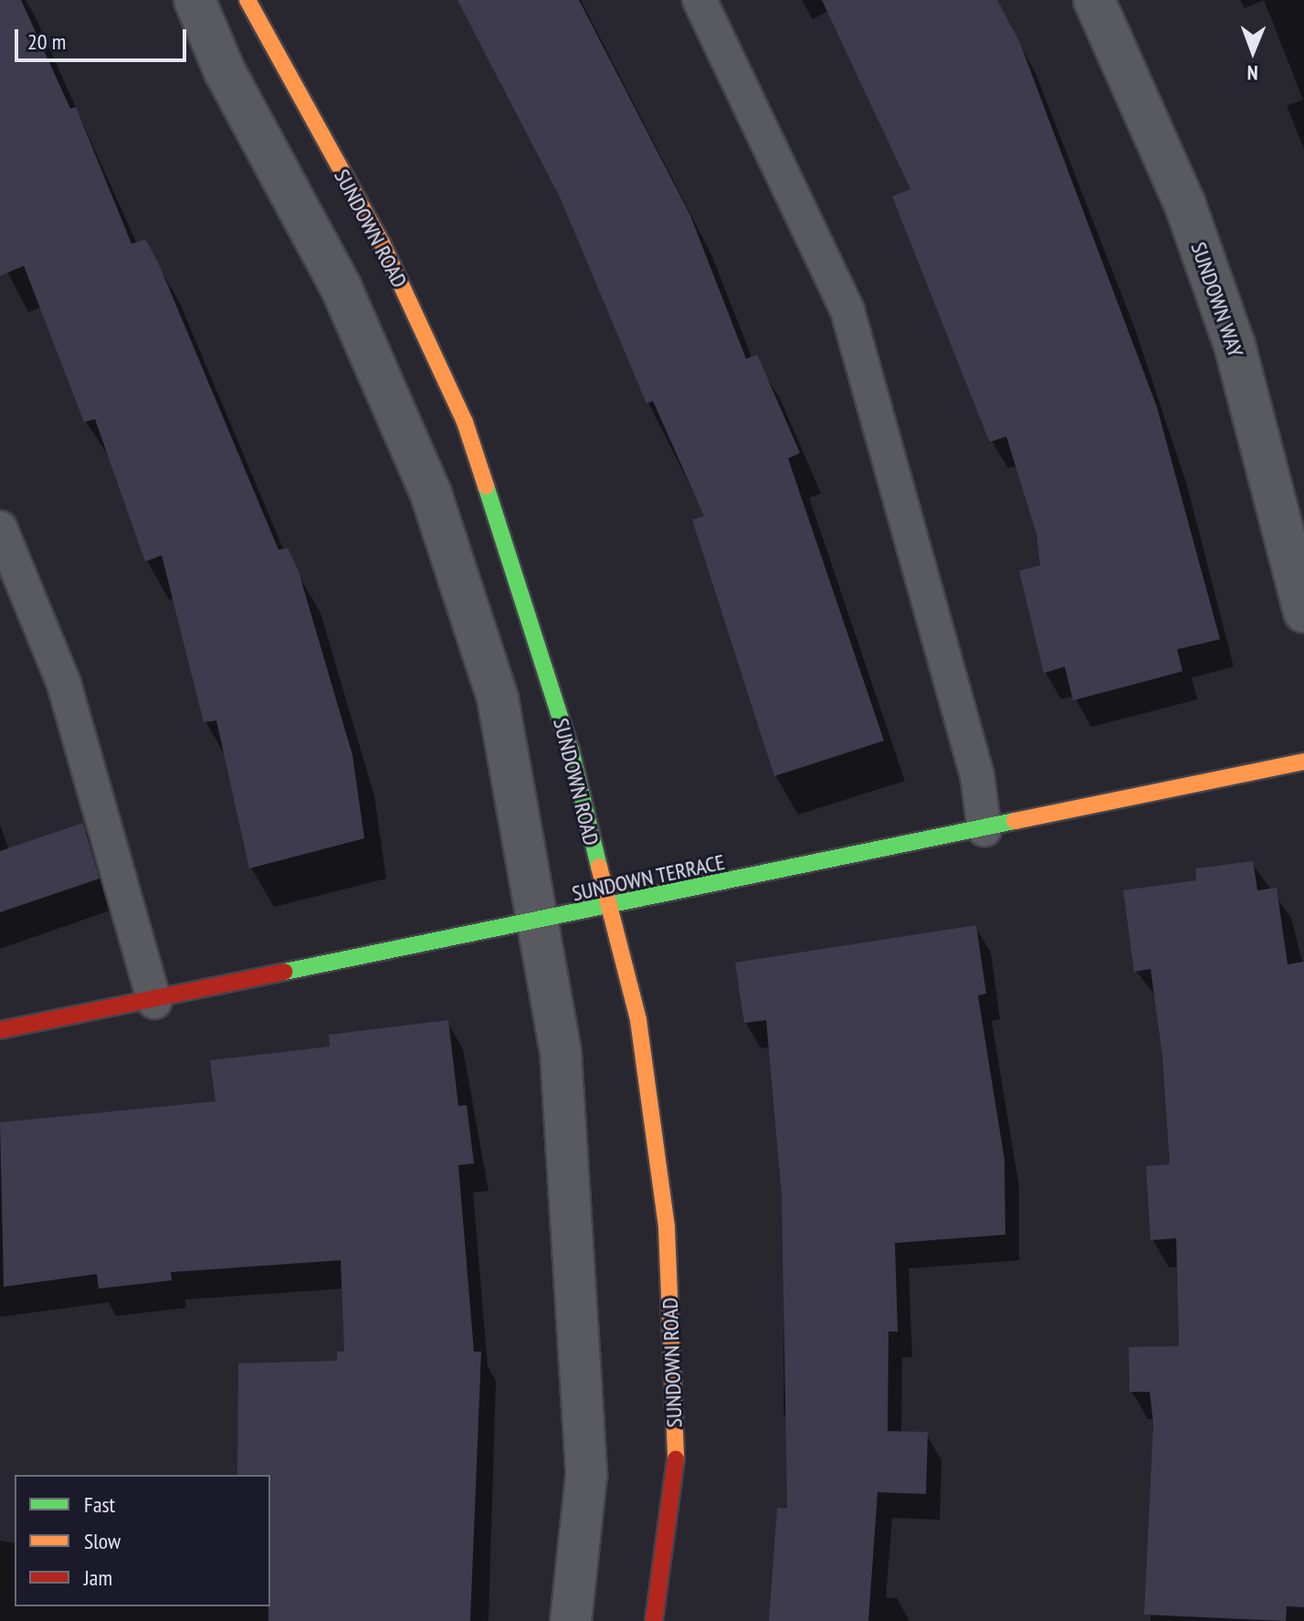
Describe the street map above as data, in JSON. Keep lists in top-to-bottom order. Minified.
{"streets":{"street":["SUNDOWN ROAD","SUNDOWN WAY","SUNDOWN TERRACE"]},"crossings":[["SUNDOWN ROAD","SUNDOWN TERRACE"]],"legend":["Fast","Slow","Jam"],"scale_bar":"20 m","north":"bottom"}
